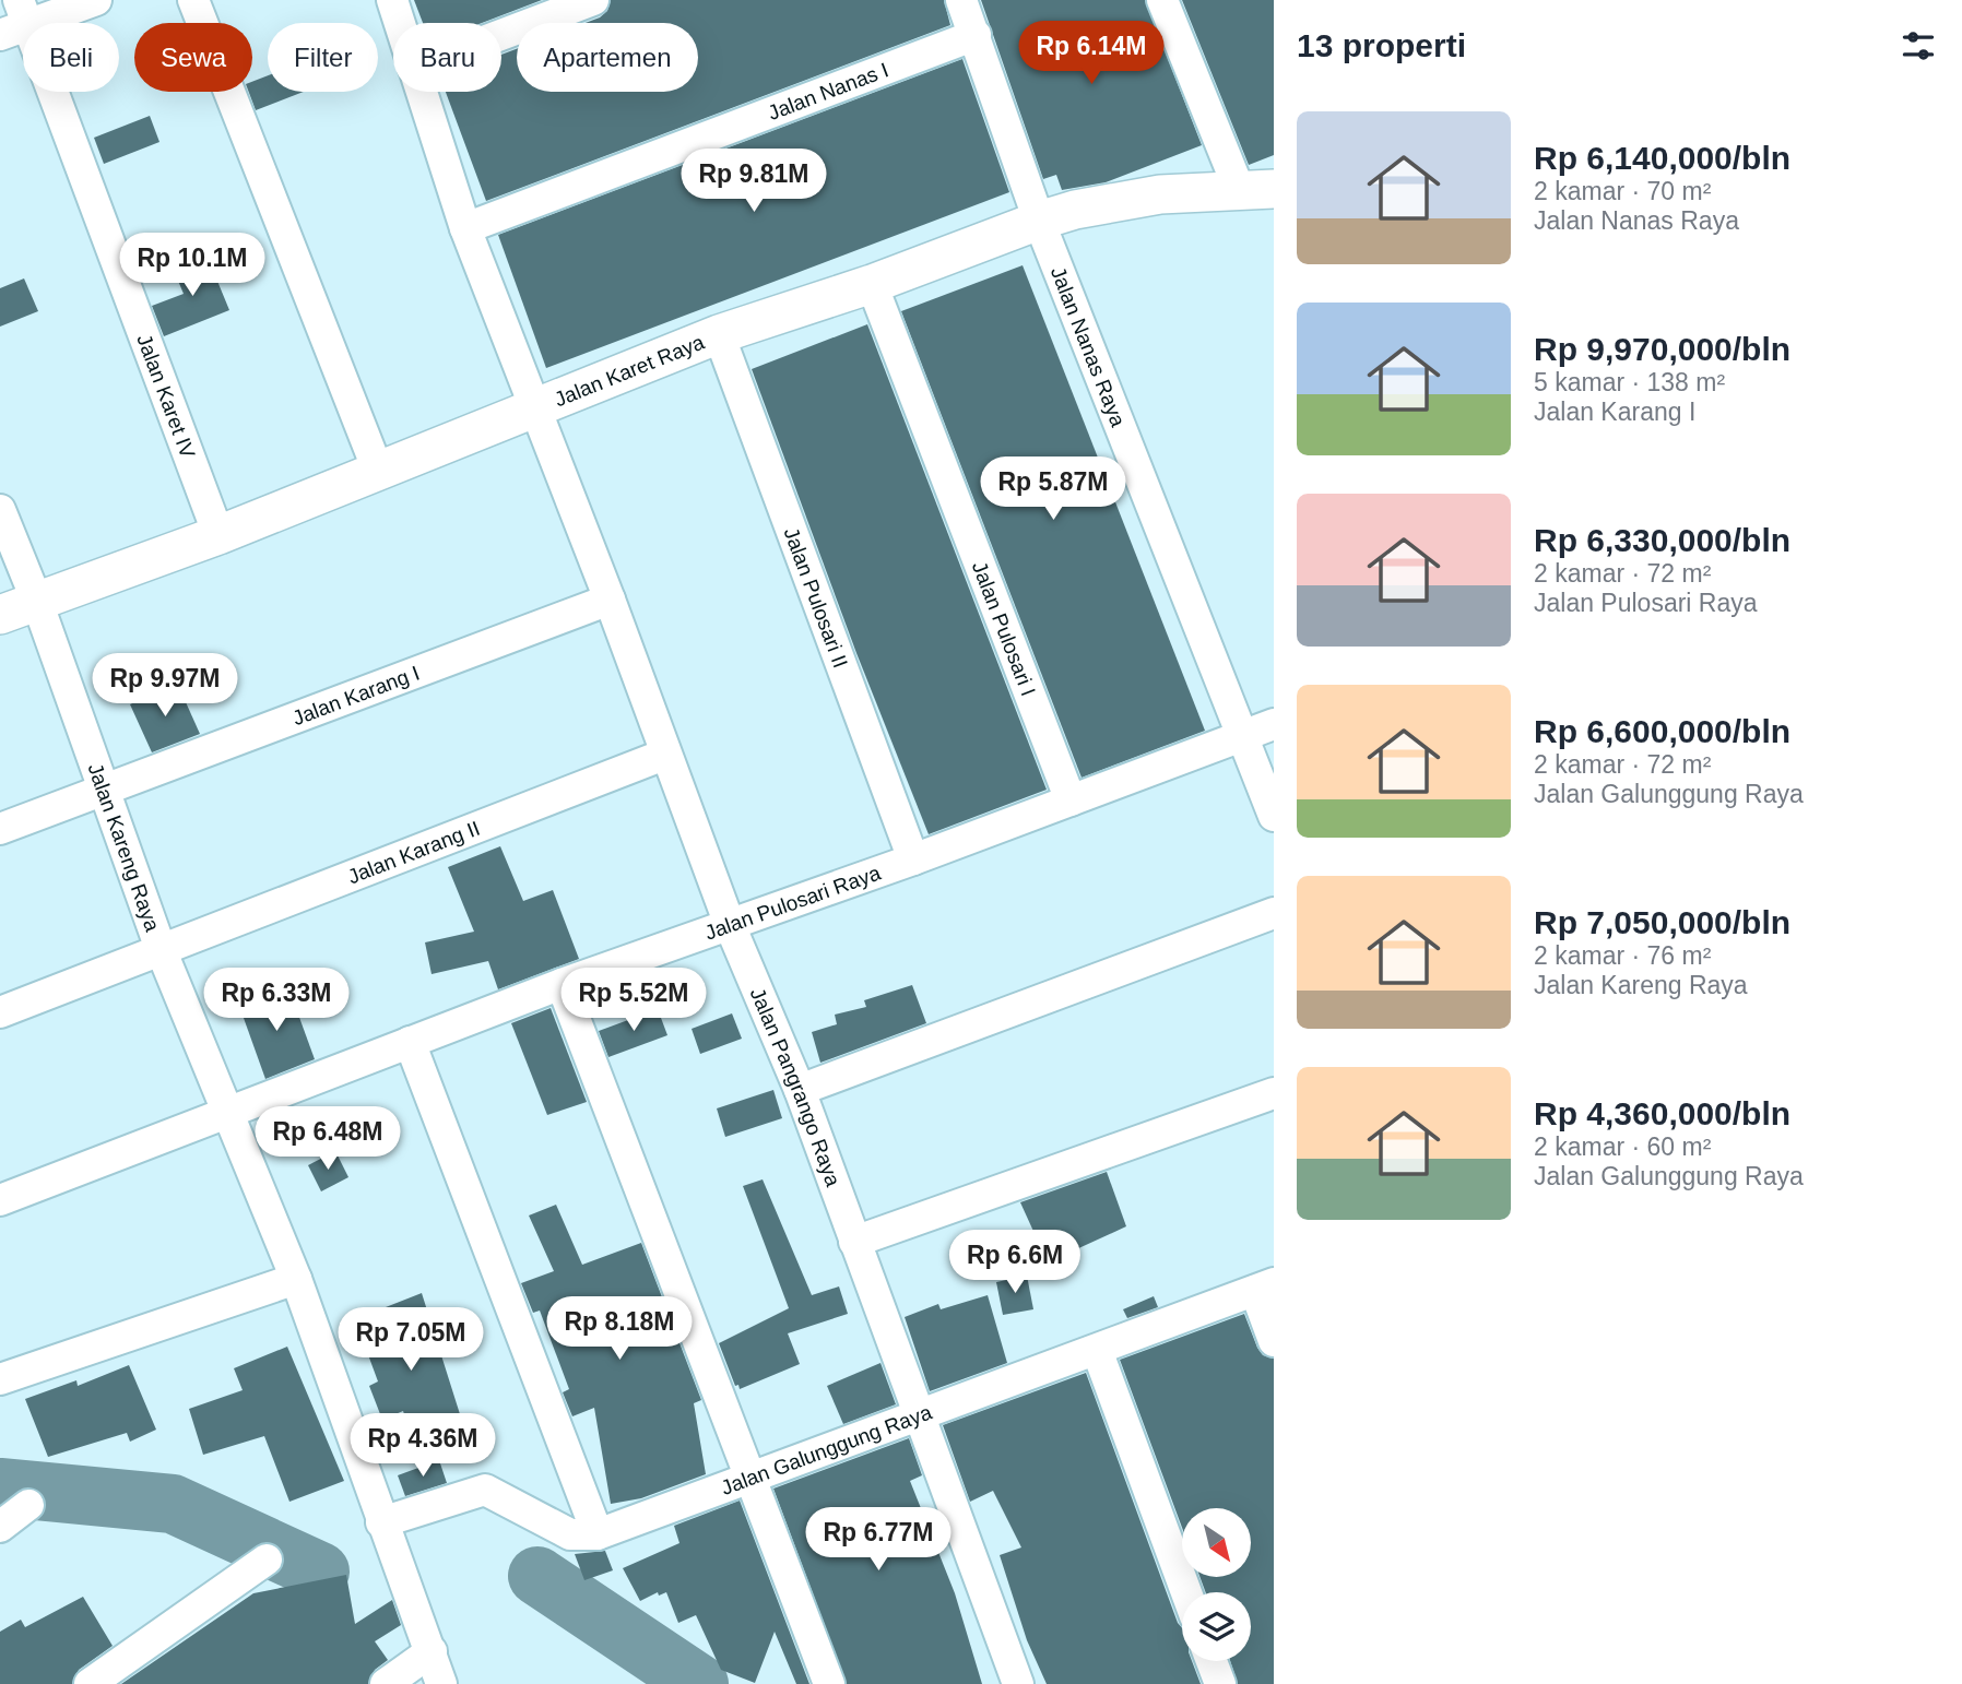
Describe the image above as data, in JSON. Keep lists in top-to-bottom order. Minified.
{"streets":{"street":["Jalan Nanas I","Jalan Nanas Raya","Jalan Karet Raya","Jalan Karet IV","Jalan Pulosari II","Jalan Pulosari I","Jalan Karang I","Jalan Kareng Raya","Jalan Karang II","Jalan Pulosari Raya","Jalan Pangrango Raya","Jalan Galunggung Raya"]},"crossings":[["Jalan Nanas I","Jalan Nanas Raya"],["Jalan Nanas I","Jalan Pangrango Raya"],["Jalan Nanas Raya","Jalan Karet Raya"],["Jalan Nanas Raya","Jalan Pulosari Raya"],["Jalan Karet Raya","Jalan Karet IV"],["Jalan Karet Raya","Jalan Pulosari II"],["Jalan Karet Raya","Jalan Pulosari I"],["Jalan Karet Raya","Jalan Kareng Raya"],["Jalan Karet Raya","Jalan Pangrango Raya"],["Jalan Pulosari II","Jalan Pulosari Raya"],["Jalan Pulosari I","Jalan Pulosari Raya"],["Jalan Karang I","Jalan Kareng Raya"],["Jalan Karang I","Jalan Pangrango Raya"],["Jalan Kareng Raya","Jalan Karang II"],["Jalan Kareng Raya","Jalan Pulosari Raya"],["Jalan Kareng Raya","Jalan Galunggung Raya"],["Jalan Karang II","Jalan Pangrango Raya"],["Jalan Pulosari Raya","Jalan Pangrango Raya"],["Jalan Pangrango Raya","Jalan Galunggung Raya"]],"north":"bottom right","page":{"heading":"13 properti","price":["Rp 6.14M","Rp 9.81M","Rp 10.1M","Rp 5.87M","Rp 9.97M","Rp 6.33M","Rp 5.52M","Rp 6.48M","Rp 6.6M","Rp 8.18M","Rp 7.05M","Rp 4.36M","Rp 6.77M"],"chip":["Beli","Sewa","Filter","Baru","Apartemen"],"list":[{"name":"Rp 6,140,000/bln","note":"2 kamar · 70 m² · Jalan Nanas Raya"},{"name":"Rp 9,970,000/bln","note":"5 kamar · 138 m² · Jalan Karang I"},{"name":"Rp 6,330,000/bln","note":"2 kamar · 72 m² · Jalan Pulosari Raya"},{"name":"Rp 6,600,000/bln","note":"2 kamar · 72 m² · Jalan Galunggung Raya"},{"name":"Rp 7,050,000/bln","note":"2 kamar · 76 m² · Jalan Kareng Raya"},{"name":"Rp 4,360,000/bln","note":"2 kamar · 60 m² · Jalan Galunggung Raya"}]}}
